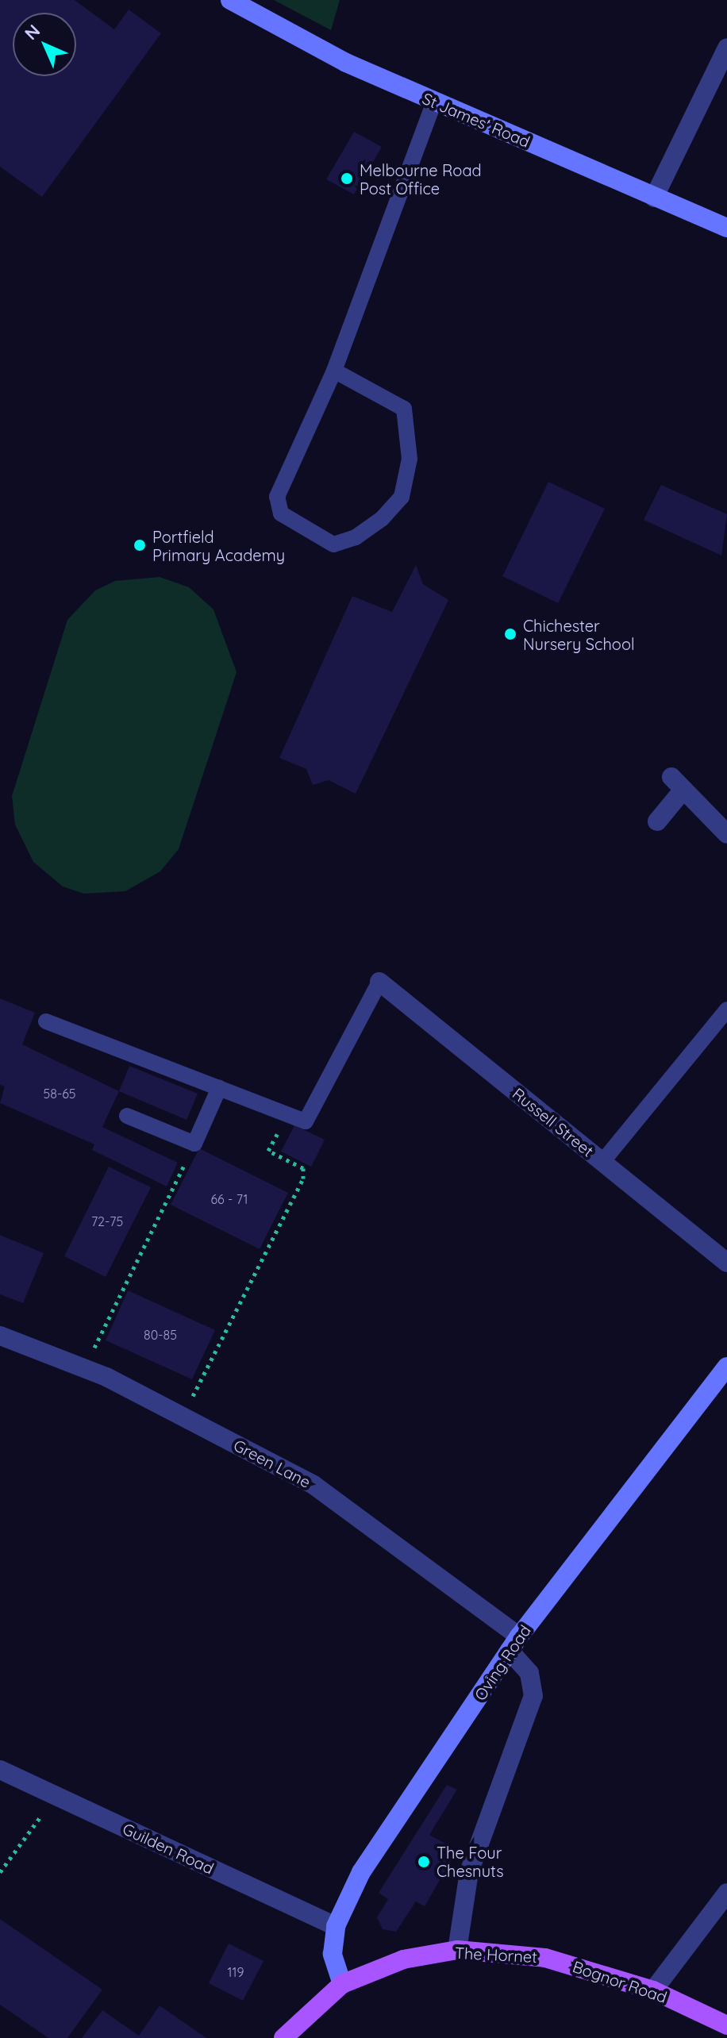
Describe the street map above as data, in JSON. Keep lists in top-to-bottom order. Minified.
{"streets":{"main road":["St James' Road","Oving Road","The Hornet","Bognor Road"],"street":["Russell Street","Green Lane","Guilden Road"]},"crossings":[["Green Lane","Oving Road"],["Green Lane","The Hornet"],["Oving Road","Guilden Road"],["Oving Road","The Hornet"],["The Hornet","Bognor Road"]],"places":["Melbourne Road Post Office","Portfield Primary Academy","Chichester Nursery School","The Four Chesnuts"],"house_numbers":["58-65","66 - 71","72-75","80-85","119"],"north":"top left"}
